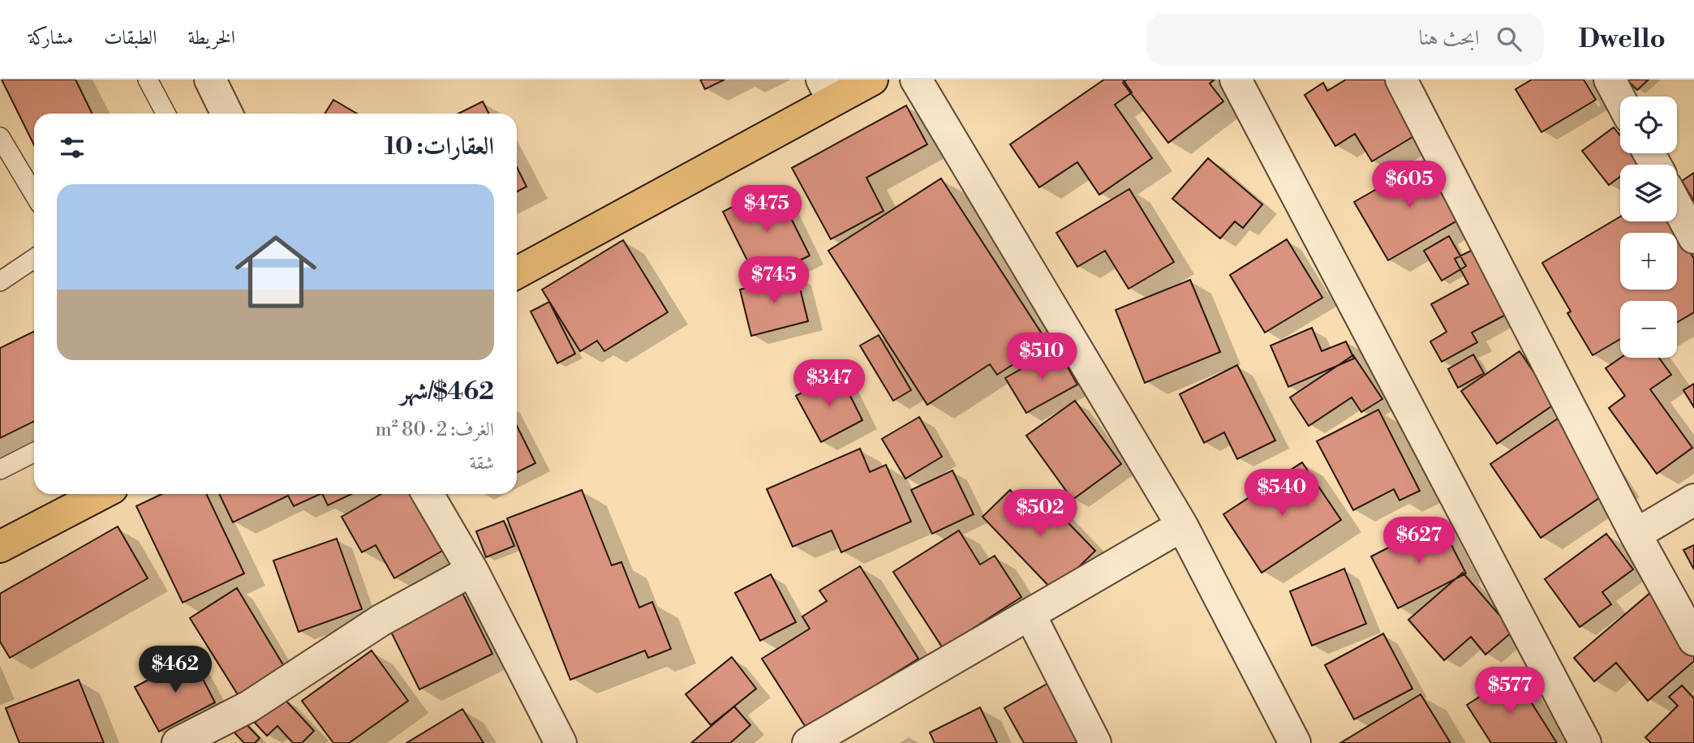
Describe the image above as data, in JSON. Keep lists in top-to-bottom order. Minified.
{"page":{"header":"Dwello","search":"ابحث هنا","nav":["الخريطة","الطبقات","مشاركة"],"map_buttons":["+","−"],"heading":"العقارات: 10","price":["$605","$475","$745","$510","$347","$540","$502","$627","$462","$577"],"list":[{"name":"$462/شهر","note":"الغرف: 2 · 80 m² · شقة"}]}}
